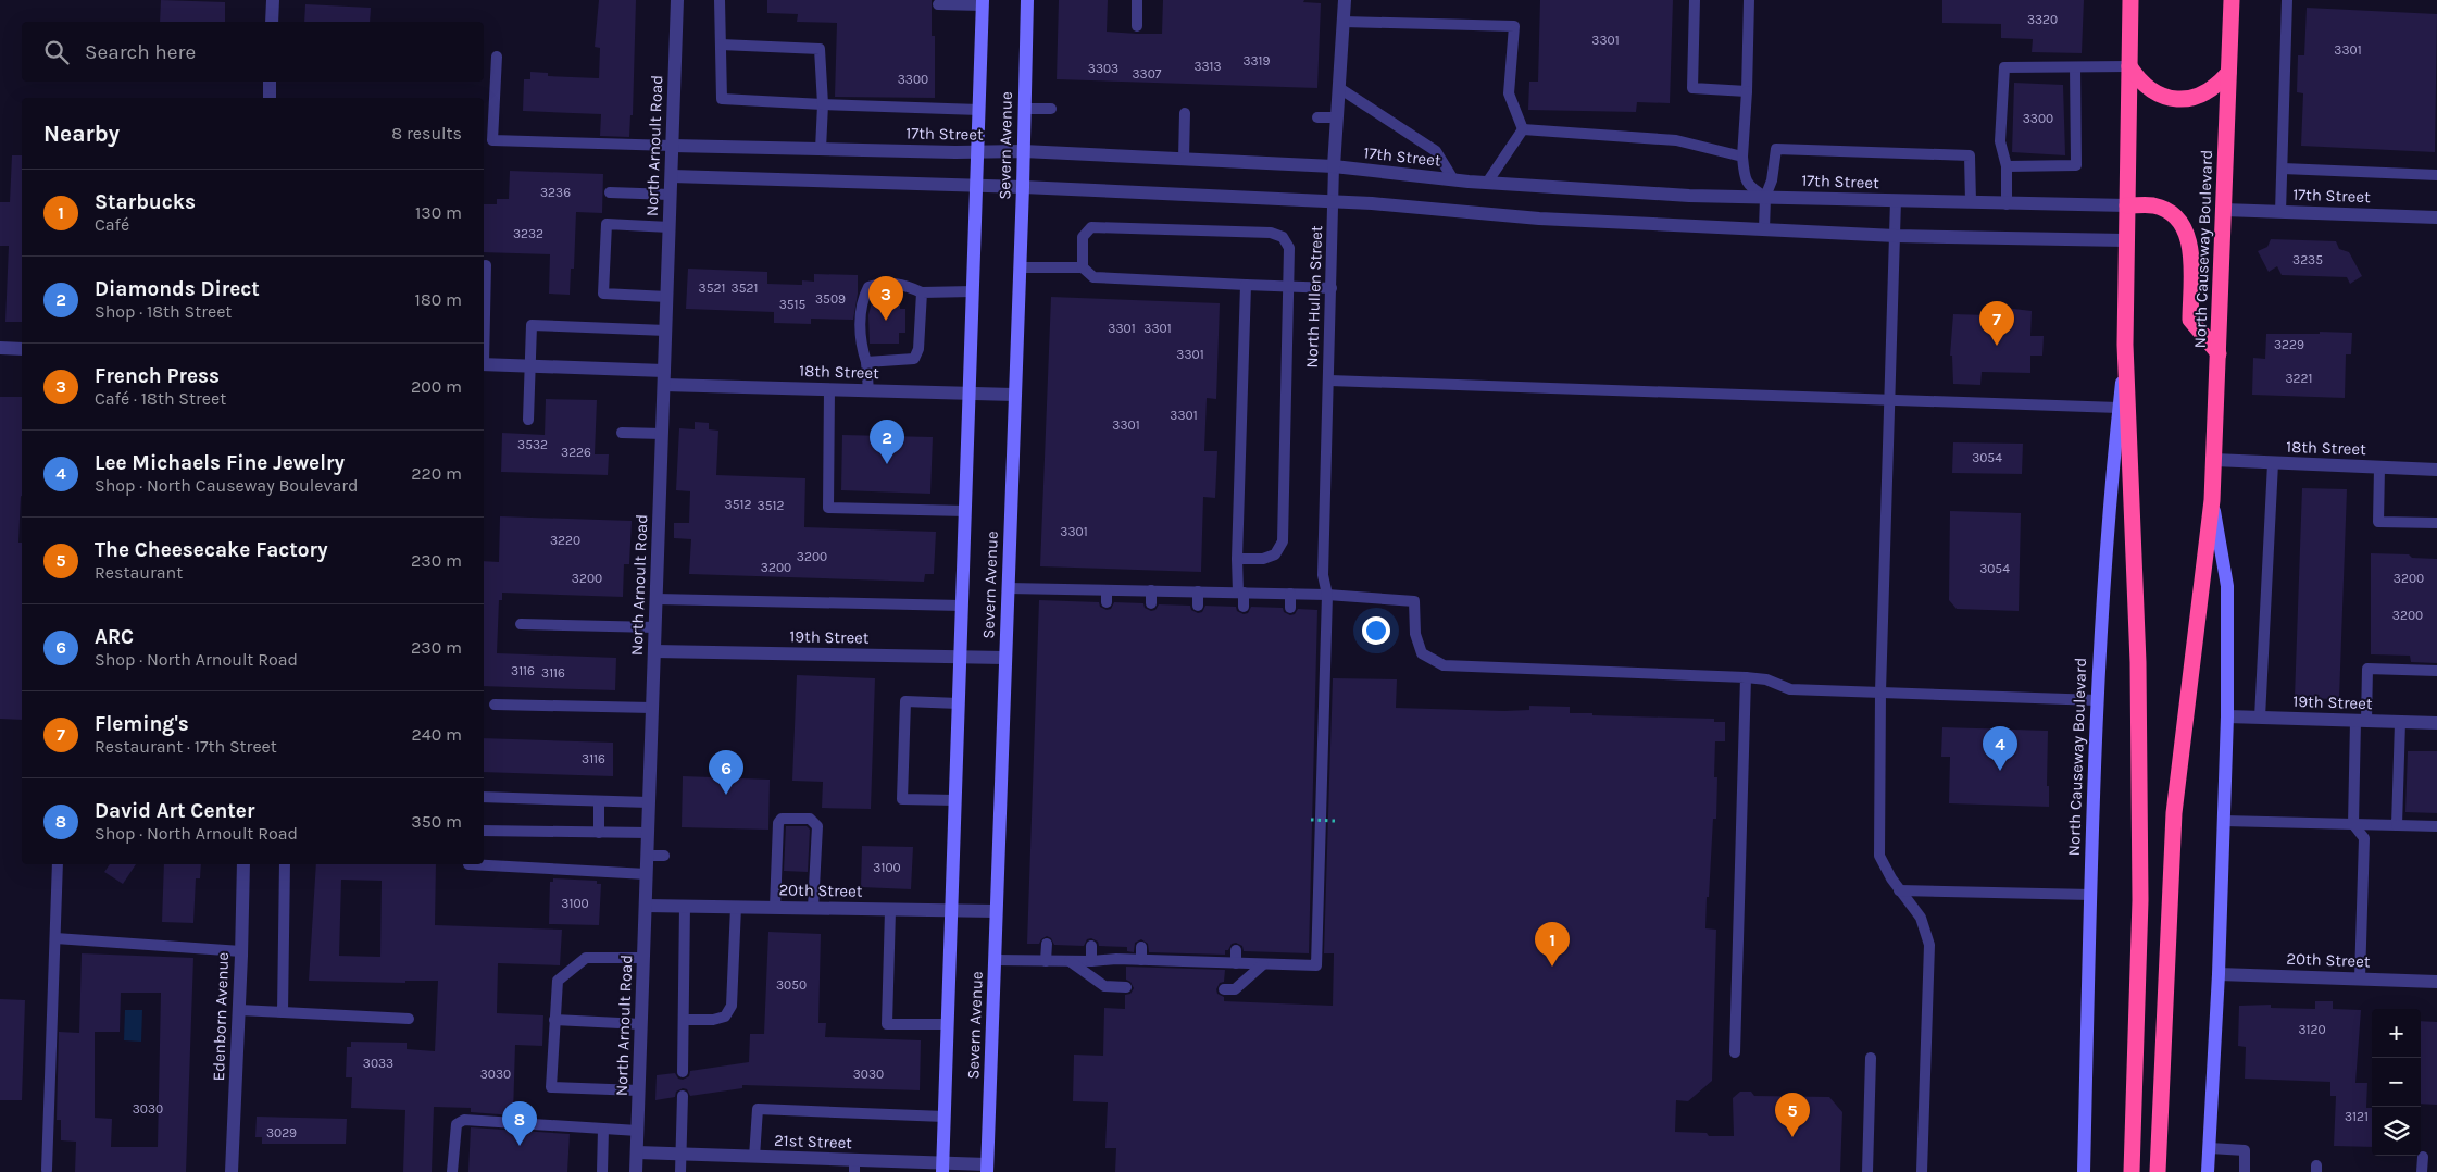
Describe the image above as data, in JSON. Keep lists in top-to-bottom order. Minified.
{"streets":{"highway":["North Causeway Boulevard"],"street":["17th Street","North Arnoult Road","Severn Avenue","North Hullen Street","18th Street","19th Street","20th Street","Edenborn Avenue","21st Street"]},"crossings":[["17th Street","North Arnoult Road"],["17th Street","Severn Avenue"],["17th Street","North Causeway Boulevard"],["17th Street","North Hullen Street"],["North Arnoult Road","18th Street"],["North Arnoult Road","19th Street"],["North Arnoult Road","20th Street"],["North Arnoult Road","21st Street"],["Severn Avenue","18th Street"],["Severn Avenue","19th Street"],["Severn Avenue","20th Street"],["Severn Avenue","21st Street"],["North Causeway Boulevard","18th Street"],["North Causeway Boulevard","19th Street"],["North Causeway Boulevard","20th Street"]],"house_numbers":["3320","3301","3301","3319","3313","3303","3307","3300","3300","3236","3232","3235","3521","3521","3509","3515","3301","3301","3229","3301","3221","3301","3301","3532","3226","3054","3512","3512","3301","3220","3200","3200","3054","3200","3200","3200","3116","3116","3116","3100","3100","3050","3120","3033","3030","3030","3030","3121","3029"],"page":{"search":"Search here","heading":["Nearby","8 results"],"list":[{"mark":"1","name":"Starbucks","note":"Café","value":"130 m"},{"mark":"2","name":"Diamonds Direct","note":"Shop · 18th Street","value":"180 m"},{"mark":"3","name":"French Press","note":"Café · 18th Street","value":"200 m"},{"mark":"4","name":"Lee Michaels Fine Jewelry","note":"Shop · North Causeway Boulevard","value":"220 m"},{"mark":"5","name":"The Cheesecake Factory","note":"Restaurant","value":"230 m"},{"mark":"6","name":"ARC","note":"Shop · North Arnoult Road","value":"230 m"},{"mark":"7","name":"Fleming's","note":"Restaurant · 17th Street","value":"240 m"},{"mark":"8","name":"David Art Center","note":"Shop · North Arnoult Road","value":"350 m"}],"pins":["3","7","2","4","6","1","5","8"],"map_buttons":["+","−"]}}
